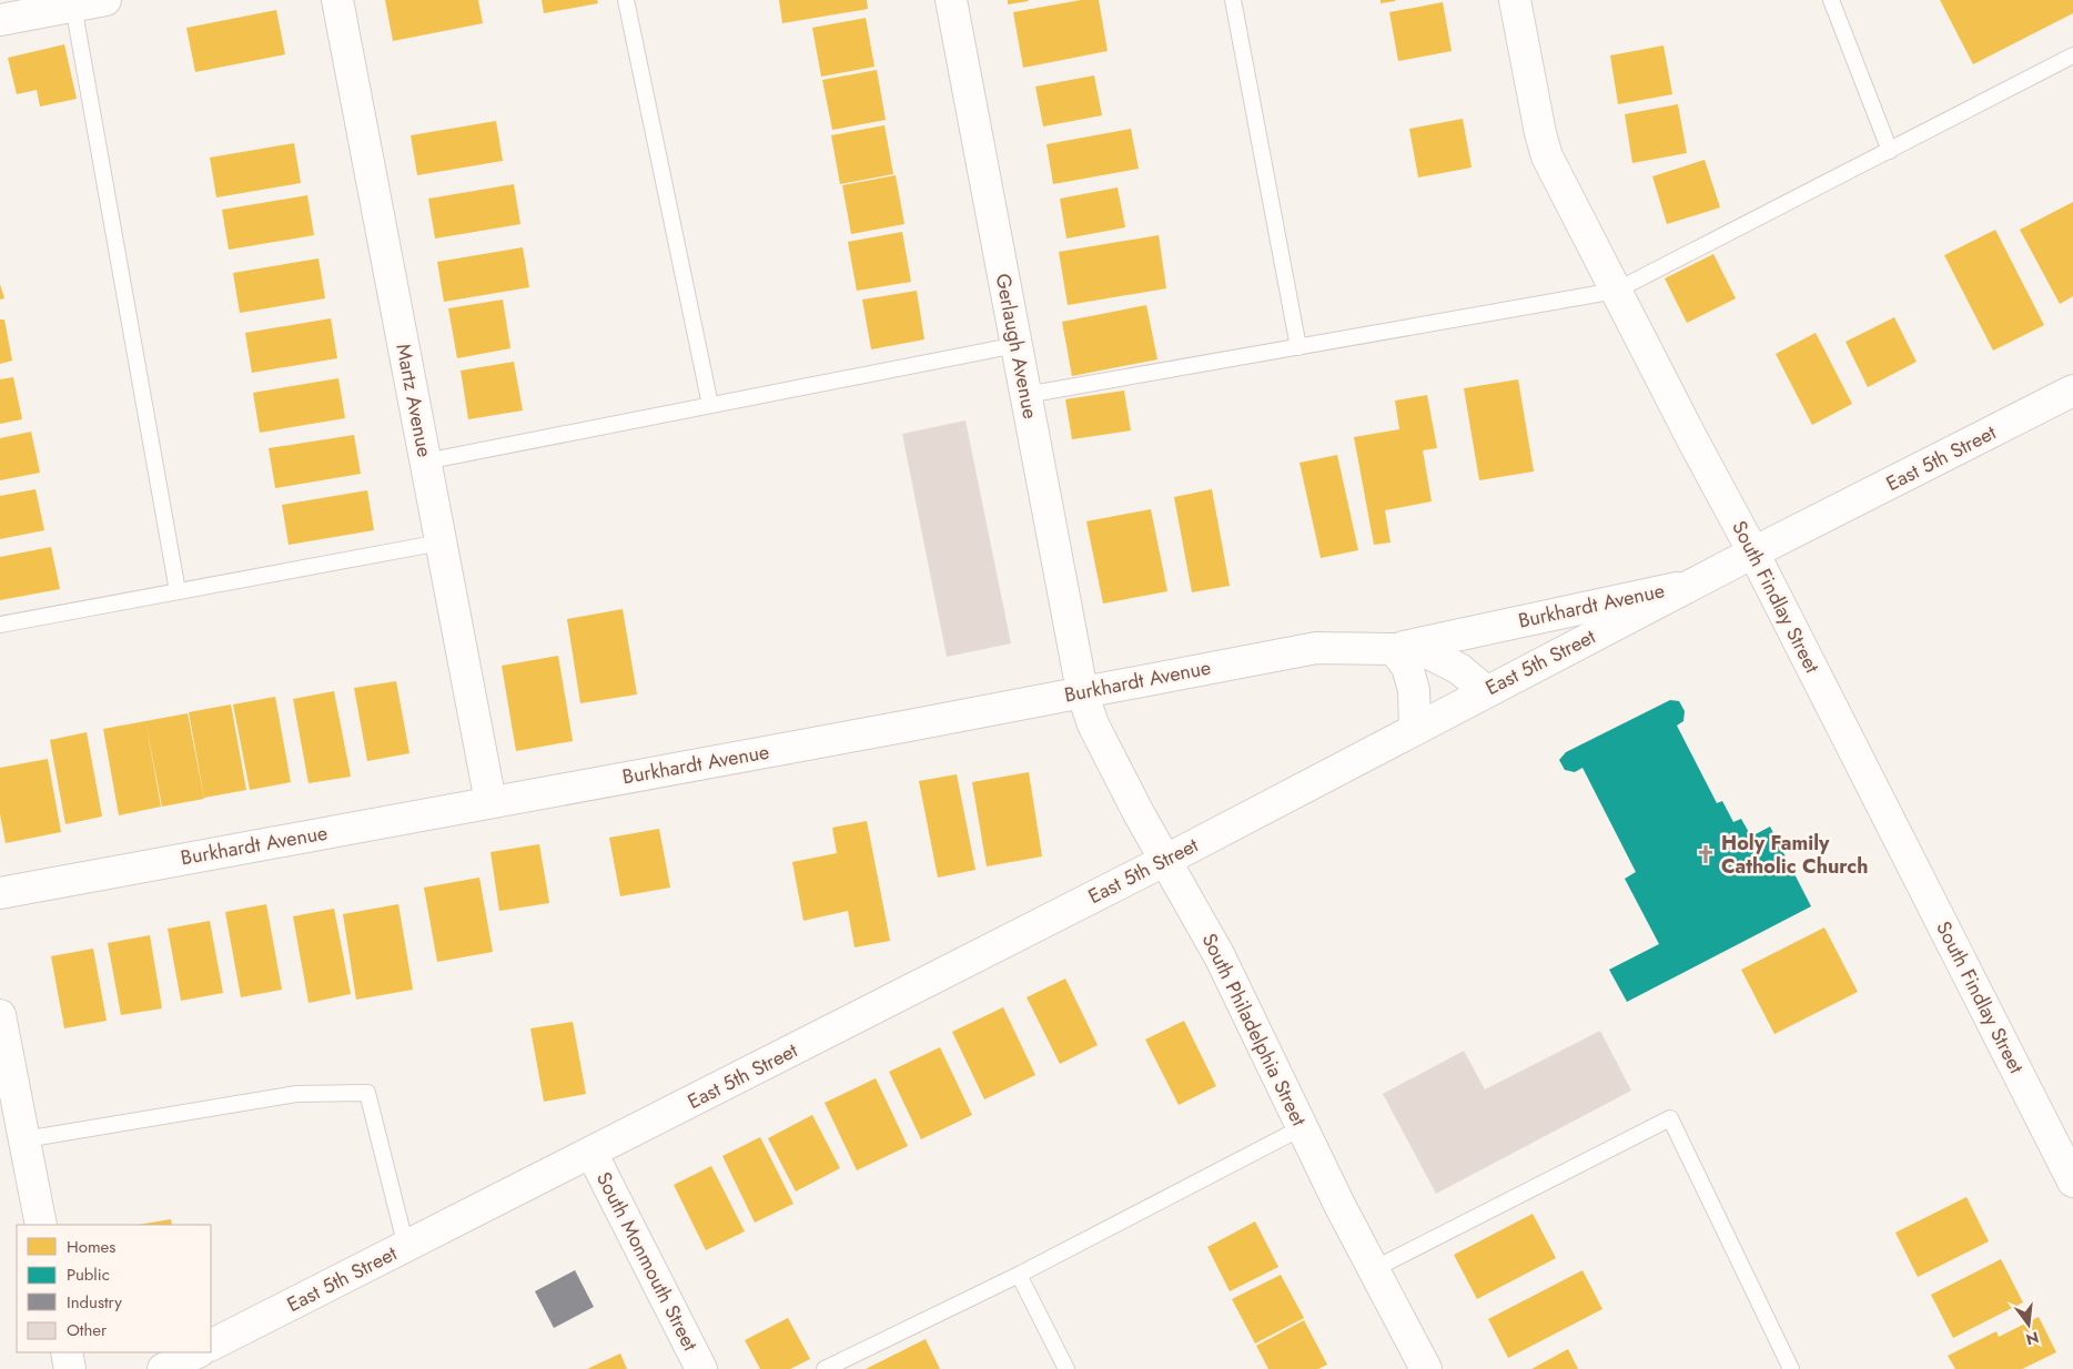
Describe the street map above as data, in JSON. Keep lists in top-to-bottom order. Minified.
{"streets":{"street":["Gerlaugh Avenue","Martz Avenue","East 5th Street","South Findlay Street","Burkhardt Avenue","South Philadelphia Street","South Monmouth Street"]},"crossings":[["Gerlaugh Avenue","Burkhardt Avenue"],["Gerlaugh Avenue","South Philadelphia Street"],["Martz Avenue","Burkhardt Avenue"],["East 5th Street","South Findlay Street"],["East 5th Street","Burkhardt Avenue"],["East 5th Street","South Philadelphia Street"],["East 5th Street","South Monmouth Street"],["Burkhardt Avenue","South Philadelphia Street"]],"places":{"church":["Holy Family Catholic Church"]},"legend":["Homes","Public","Industry","Other"],"north":"bottom"}
